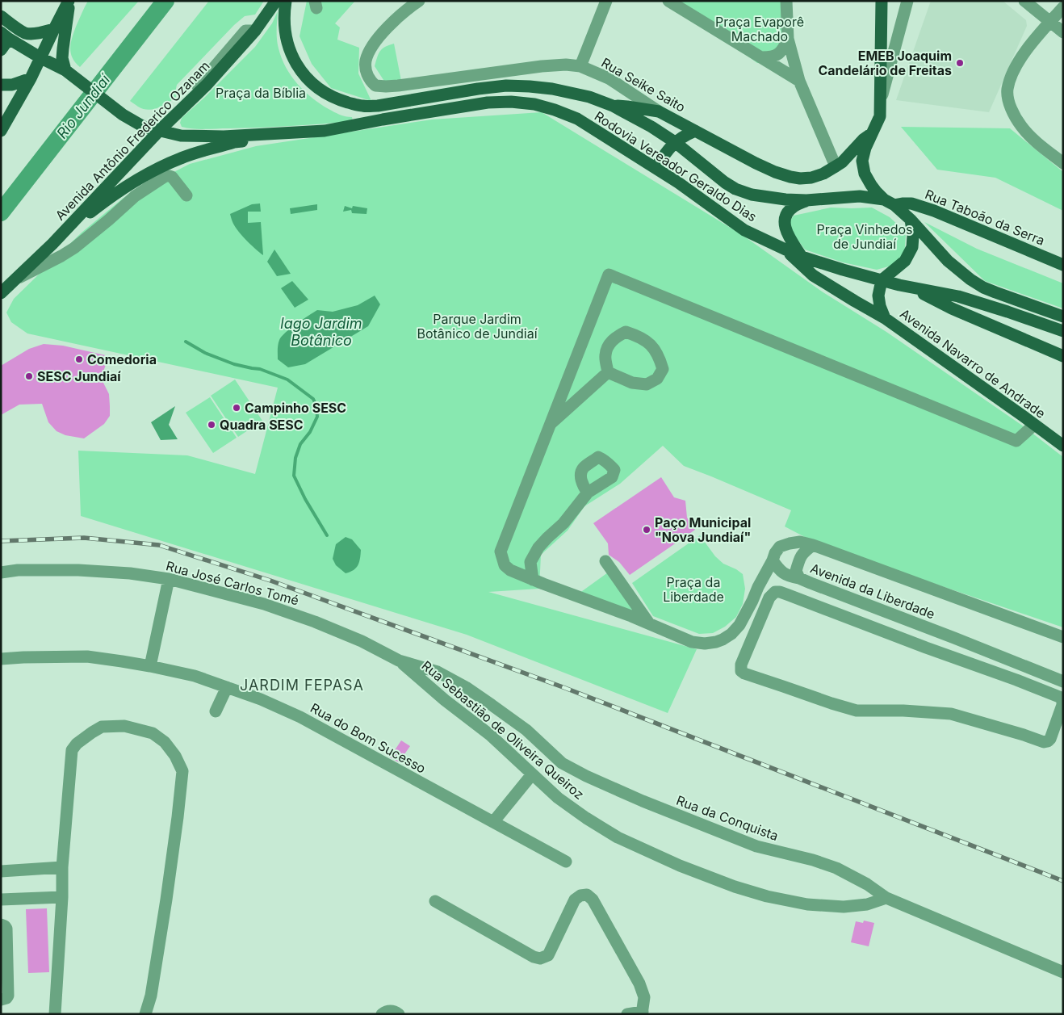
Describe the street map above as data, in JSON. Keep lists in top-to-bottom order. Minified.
{"streets":{"main road":["Rua Seike Saito","Avenida Antônio Frederico Ozanam","Rodovia Vereador Geraldo Dias","Rua Taboão da Serra","Avenida Navarro de Andrade"],"street":["Rua José Carlos Tomé","Avenida da Liberdade","Rua Sebastião de Oliveira Queiroz","Rua do Bom Sucesso","Rua da Conquista"]},"crossings":[["Avenida Antônio Frederico Ozanam","Rodovia Vereador Geraldo Dias"],["Rodovia Vereador Geraldo Dias","Rua Taboão da Serra"],["Rodovia Vereador Geraldo Dias","Avenida Navarro de Andrade"],["Rua Taboão da Serra","Avenida Navarro de Andrade"],["Rua José Carlos Tomé","Rua Sebastião de Oliveira Queiroz"],["Rua José Carlos Tomé","Rua da Conquista"],["Rua Sebastião de Oliveira Queiroz","Rua da Conquista"]],"districts":["JARDIM FEPASA"],"water":["Rio Jundiaí","lago Jardim Botânico"],"parks":["Praça Evaporê Machado","Praça da Bíblia","Praça Vinhedos de Jundiaí","Parque Jardim Botânico de Jundiaí","Praça da Liberdade"],"places":["EMEB Joaquim Candelário de Freitas","Comedoria","SESC Jundiaí","Campinho SESC","Quadra SESC","Paço Municipal \"Nova Jundiaí\""]}
